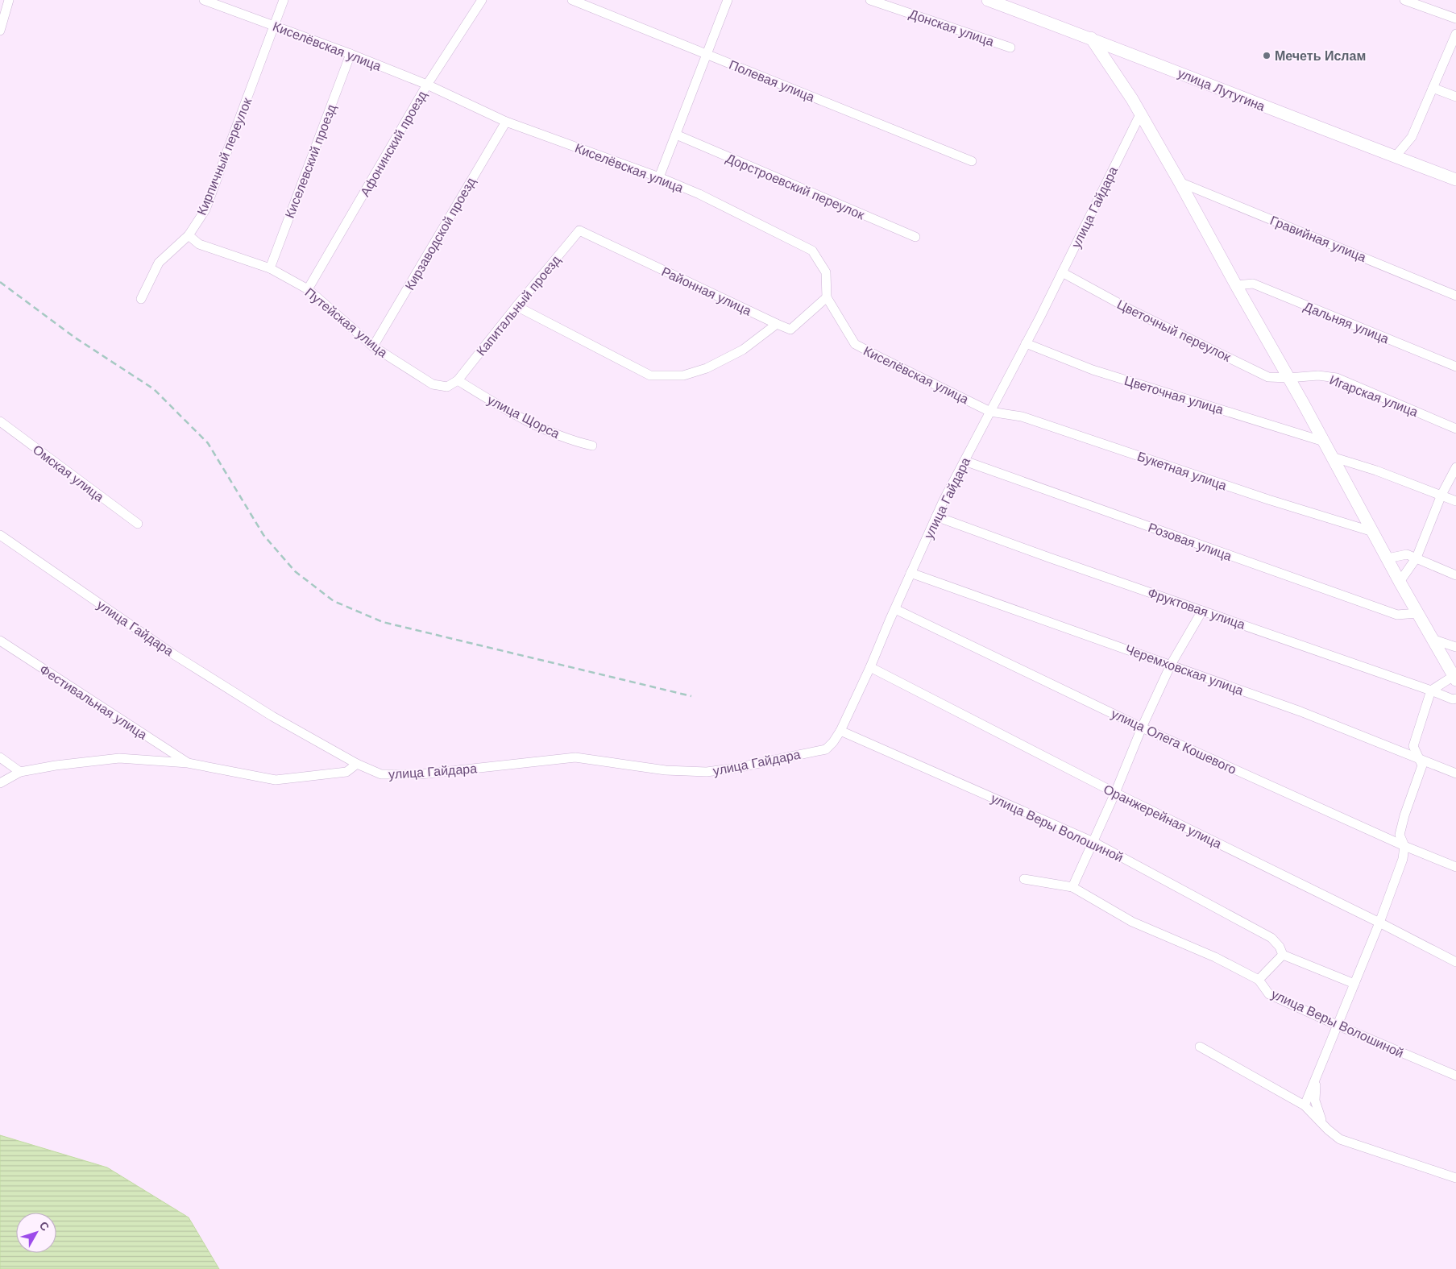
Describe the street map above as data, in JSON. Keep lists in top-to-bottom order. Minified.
{"streets":{"main road":["улица Лутугина"],"street":["Донская улица","Киселёвская улица","Полевая улица","Афонинский проезд","Кирпичный переулок","Киселевский проезд","Дорстроевский переулок","улица Гайдара","Кирзаводской проезд","Гравийная улица","Районная улица","Капитальный проезд","Путейская улица","Дальняя улица","Цветочный переулок","Цветочная улица","Игарская улица","улица Щорса","Букетная улица","Омская улица","Розовая улица","Фруктовая улица","Черемховская улица","Фестивальная улица","улица Олега Кошевого","Оранжерейная улица","улица Веры Волошиной"]},"crossings":[["Киселёвская улица","Афонинский проезд"],["Киселёвская улица","Кирпичный переулок"],["Киселёвская улица","Киселевский проезд"],["Киселёвская улица","улица Гайдара"],["Киселёвская улица","Кирзаводской проезд"],["Киселёвская улица","Районная улица"],["Киселёвская улица","Букетная улица"],["Афонинский проезд","Путейская улица"],["Кирпичный переулок","Путейская улица"],["Киселевский проезд","Путейская улица"],["улица Гайдара","Цветочный переулок"],["улица Гайдара","Цветочная улица"],["улица Гайдара","Букетная улица"],["улица Гайдара","Розовая улица"],["улица Гайдара","Фруктовая улица"],["улица Гайдара","Черемховская улица"],["улица Гайдара","улица Олега Кошевого"],["улица Гайдара","Оранжерейная улица"],["улица Гайдара","улица Веры Волошиной"],["Кирзаводской проезд","Путейская улица"],["Районная улица","Капитальный проезд"],["Капитальный проезд","Путейская улица"],["Капитальный проезд","улица Щорса"],["Путейская улица","улица Щорса"],["Цветочный переулок","Игарская улица"]],"places":["Мечеть Ислам"],"north":"top right"}
